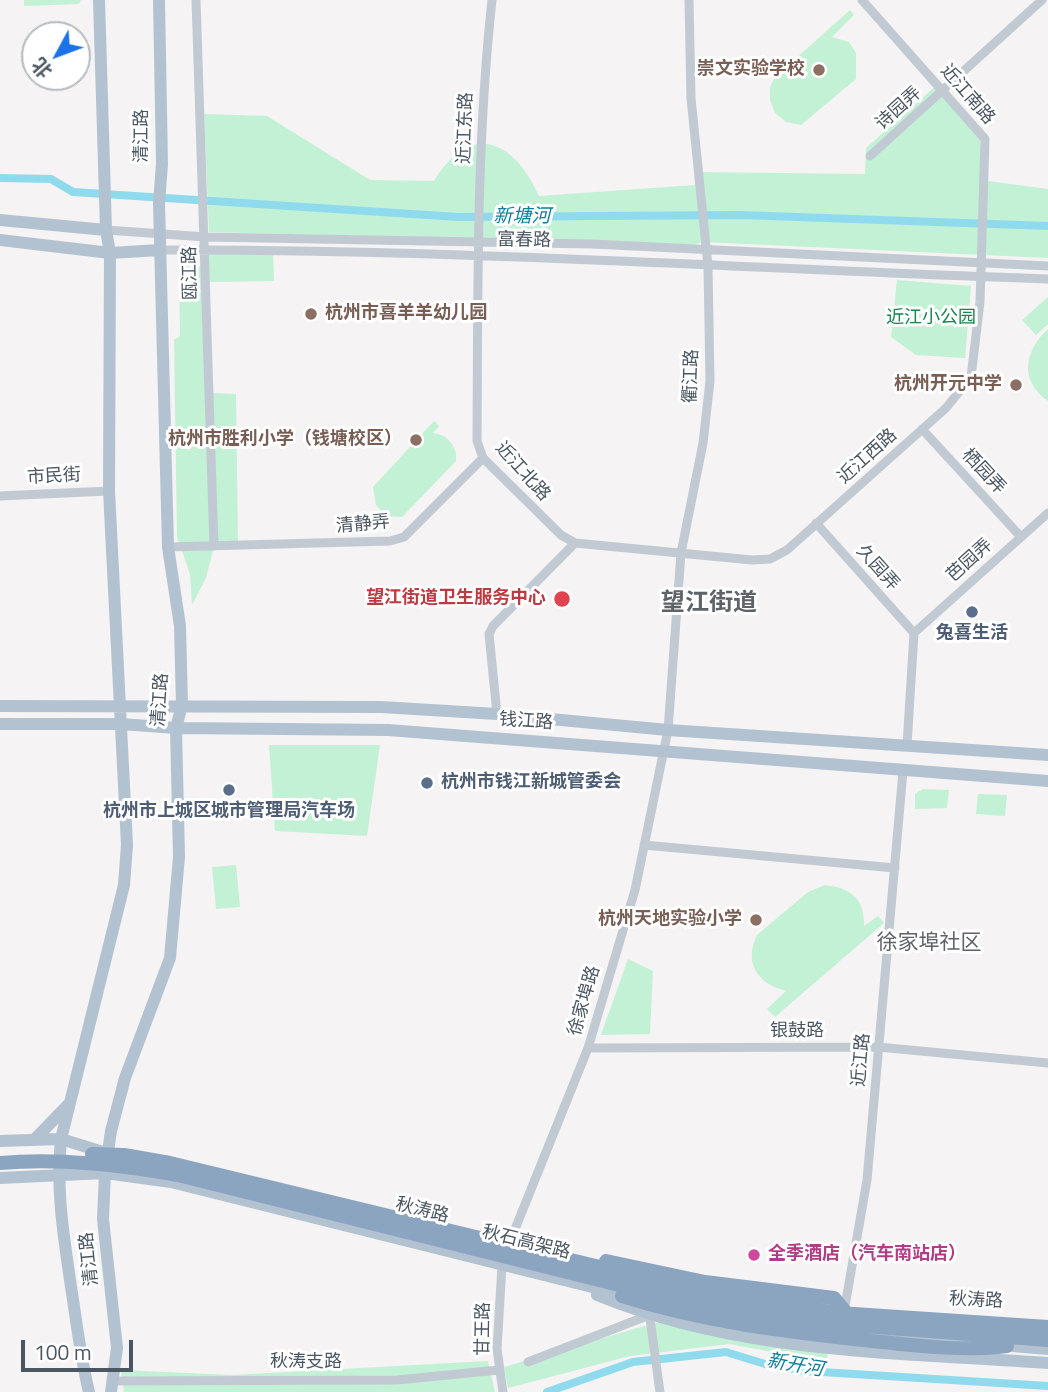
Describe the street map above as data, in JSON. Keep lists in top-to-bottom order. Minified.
{"streets":{"highway":["秋石高架路"],"main road":["清江路","富春路","钱江路","秋涛路"],"street":["近江南路","诗园弄","近江东路","瓯江路","衢江路","近江西路","近江北路","栖园弄","市民街","清静弄","芭园弄","久园弄","徐家埠路","银鼓路","近江路","甘王路","秋涛支路"]},"crossings":[["近江南路","诗园弄"],["近江南路","富春路"],["近江南路","近江西路"],["近江东路","富春路"],["近江东路","近江北路"],["清江路","富春路"],["清江路","清静弄"],["清江路","钱江路"],["清江路","秋涛路"],["清江路","秋涛支路"],["富春路","瓯江路"],["富春路","衢江路"],["富春路","近江西路"],["富春路","近江北路"],["瓯江路","清静弄"],["衢江路","近江西路"],["衢江路","钱江路"],["衢江路","徐家埠路"],["近江西路","栖园弄"],["近江西路","久园弄"],["近江北路","清静弄"],["栖园弄","芭园弄"],["芭园弄","久园弄"],["钱江路","徐家埠路"],["钱江路","近江路"],["徐家埠路","银鼓路"],["徐家埠路","秋涛路"],["银鼓路","近江路"],["近江路","秋涛路"],["秋涛路","秋石高架路"],["秋涛路","甘王路"],["甘王路","秋涛支路"]],"districts":["望江街道","徐家埠社区"],"water":["新塘河","新开河"],"parks":["近江小公园"],"places":["崇文实验学校","杭州市喜羊羊幼儿园","杭州开元中学","杭州市胜利小学（钱塘校区）","望江街道卫生服务中心","兔喜生活","杭州市钱江新城管委会","杭州市上城区城市管理局汽车场","杭州天地实验小学","全季酒店（汽车南站店）"],"scale_bar":"100 m","north":"bottom left"}
